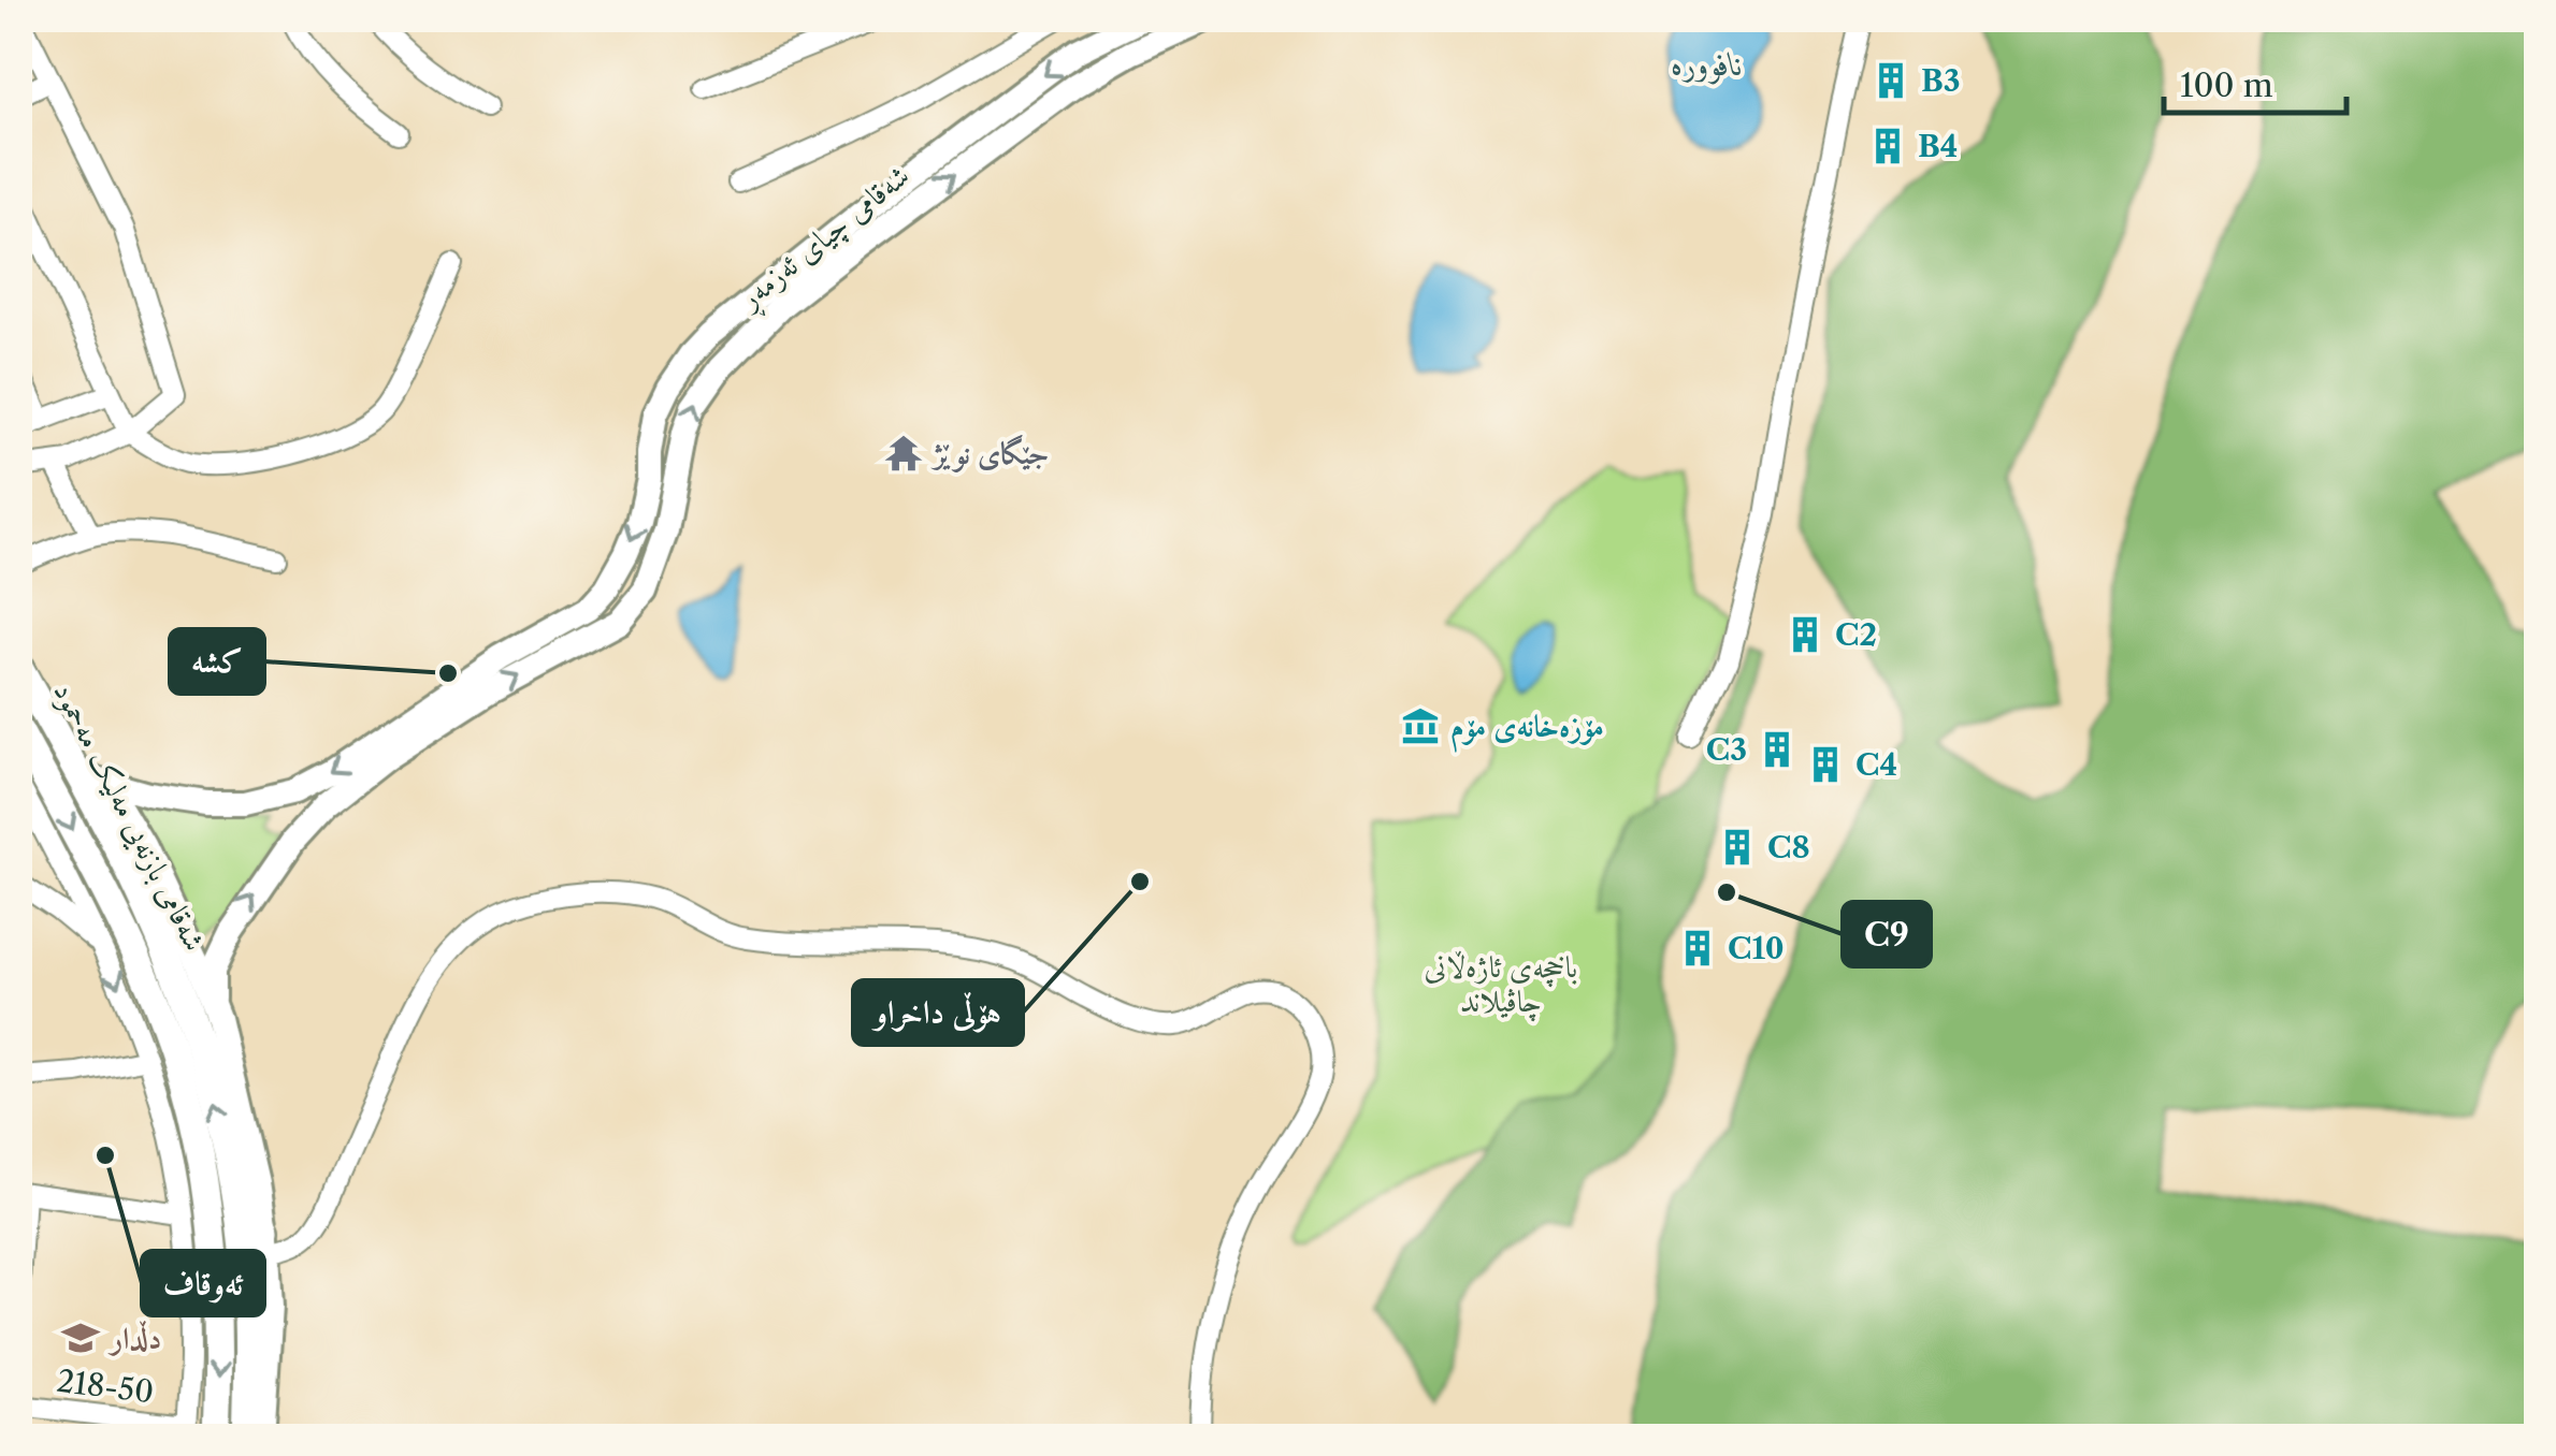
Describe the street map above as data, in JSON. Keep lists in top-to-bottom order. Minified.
{"streets":{"highway":["شەقامی بازنەیی مەلیک مەحمود"],"main road":["شەقامی چیای ئەزمەڕ"],"street":["218-50"]},"water":["نافوورە"],"parks":["باخچەی ئاژەڵانی چاڤیلاند"],"places":{"building":["B3","B4","C2","C3","C4","C8","C10"],"temple":["جێگای نوێژ"],"other":["كشه","هۆڵی داخراو","C9","ئەوقاف"],"museum":["مۆزەخانەی مۆم"],"school or university":["دڵدار"]},"scale_bar":"100 m"}
